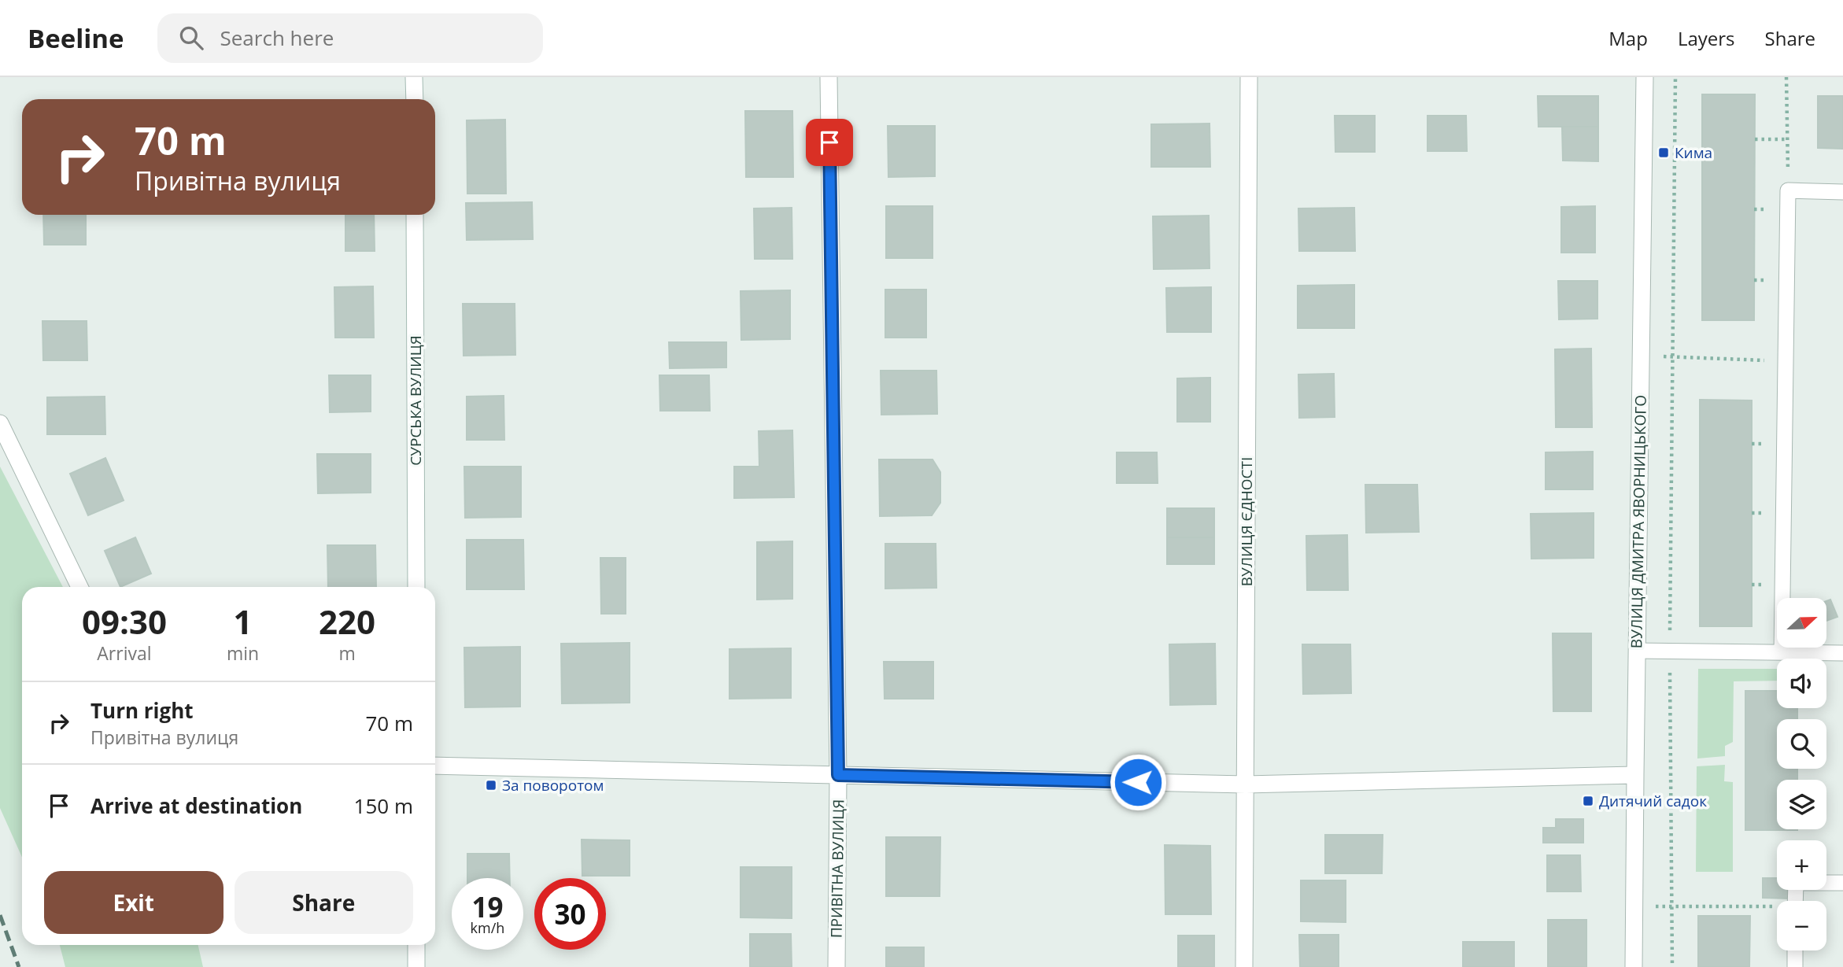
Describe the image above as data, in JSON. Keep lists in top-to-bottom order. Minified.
{"streets":{"street":["СУРСЬКА ВУЛИЦЯ","ВУЛИЦЯ ЄДНОСТІ","ВУЛИЦЯ ДМИТРА ЯВОРНИЦЬКОГО","ПРИВІТНА ВУЛИЦЯ"]},"places":{"transit":["Кима","За поворотом","Дитячий садок"]},"north":"right","page":{"header":"Beeline","search":"Search here","nav":["Map","Layers","Share"],"turn":["70 m","Привітна вулиця"],"eta":["09:30","Arrival","1","min","220","m"],"map_buttons":["+","−"],"list":[{"name":"Turn right","note":"Привітна вулиця","value":"70 m"},{"name":"Arrive at destination","value":"150 m"}],"buttons":["Exit","Share"],"speed":"19 km/h","limit":"30"}}
